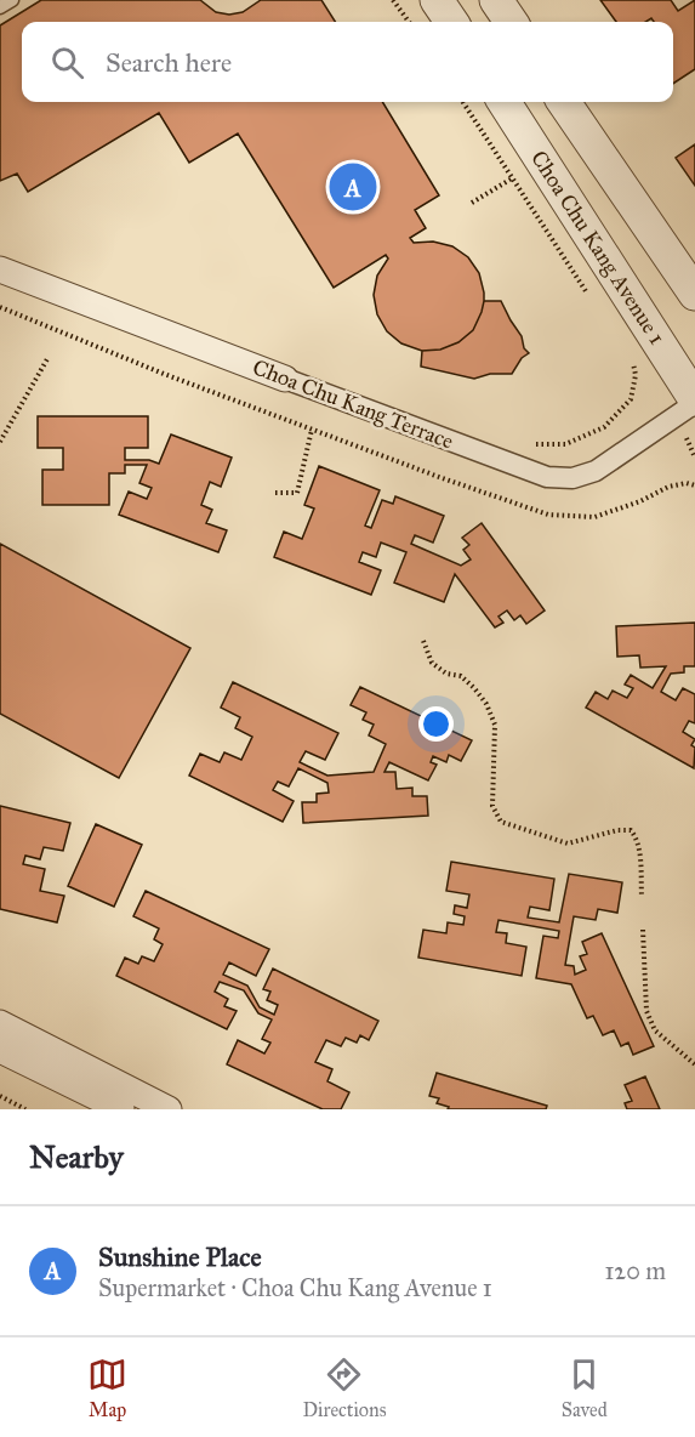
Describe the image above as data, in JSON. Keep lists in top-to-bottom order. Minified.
{"streets":{"street":["Choa Chu Kang Avenue 1","Choa Chu Kang Terrace"]},"crossings":[["Choa Chu Kang Avenue 1","Choa Chu Kang Terrace"]],"page":{"search":"Search here","pins":"A","heading":"Nearby","list":[{"mark":"A","name":"Sunshine Place","note":"Supermarket · Choa Chu Kang Avenue 1","value":"120 m"}],"nav":["Map","Directions","Saved"]}}
